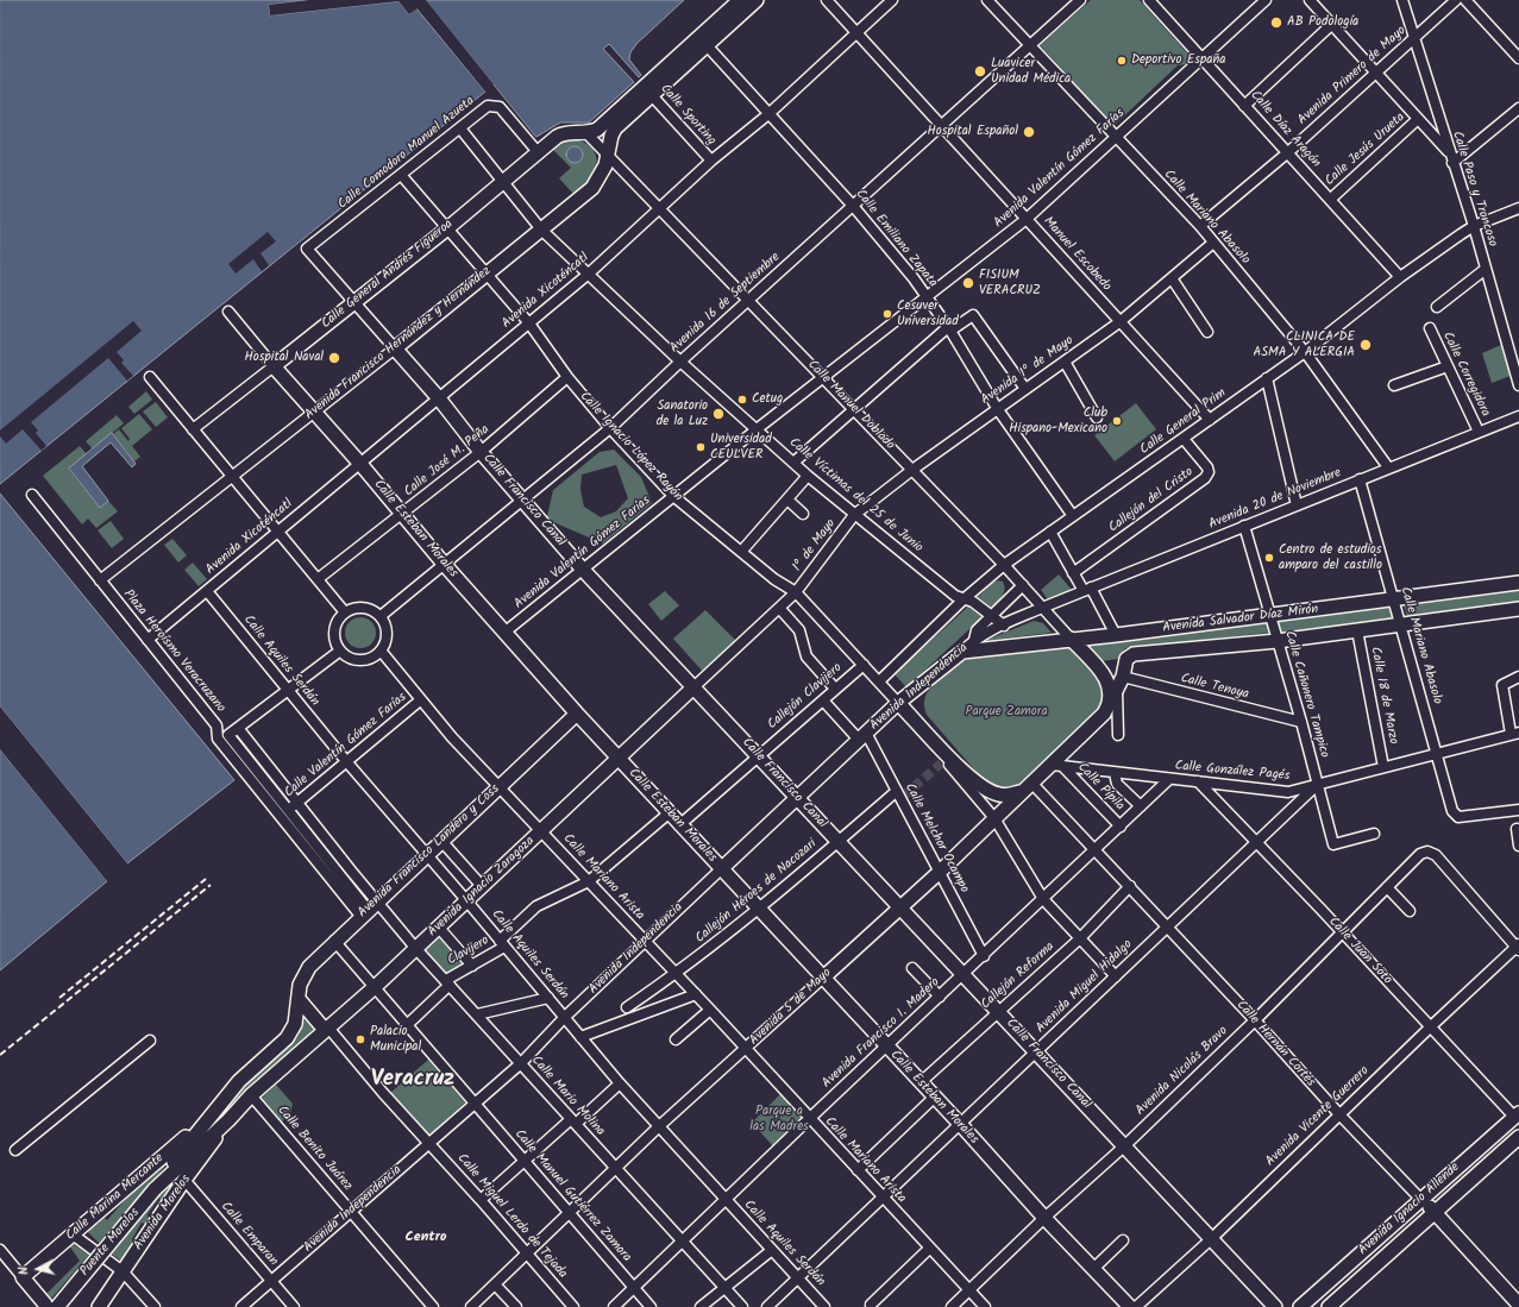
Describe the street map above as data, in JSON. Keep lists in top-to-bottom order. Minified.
{"streets":{"main road":["Calle General Andrés Figueroa","Avenida Francisco Hernández y Hernández","Calle Manuel Doblado","Calle Ignacio López Rayón","Calle Francisco Canal","Calle Esteban Morales","Avenida Salvador Díaz Mirón","Avenida Independencia","Avenida Francisco Landero y Coss","Avenida Ignacio Zaragoza","Avenida 5 de Mayo","Calle Hernán Cortés","Calle Marina Mercante","Avenida Ignacio Allende","Avenida Morelos","Puente Morelos"],"street":["Avenida Primero de Mayo","Calle Sporting","Calle Díaz Aragón","Calle Jesús Urueta","Calle Comodoro Manuel Azueta","Avenida Valentín Gómez Farías","Calle Paso y Troncoso","Calle Mariano Abasolo","Calle Emiliano Zapata","Manuel Escobedo","Avenida Xicoténcatl","Avenida 16 de Septiembre","Avenida 1º de Mayo","Calle Corregidora","Calle General Prim","Calle José M. Peña","Calle Víctimas del 25 de Junio","Avenida 20 de Noviembre","Callejón del Cristo","1º de Mayo","Plaza Heroísmo Veracruzano","Calle Aquiles Serdán","Calle Tenoya","Calle Cañonero Tampico","Calle 18 de Marzo","Callejón Clavijero","Calle Valentín Gómez Farías","Calle González Pagés","Calle Pípila","Calle Melchor Ocampo","Calle Mariano Arista","Callejón Héroes de Nacozari","Clavijero","Calle Juan Soto","Callejón Reforma","Avenida Miguel Hidalgo","Avenida Francisco I. Madero","Avenida Nicolás Bravo","Calle Mario Molina","Avenida Vicente Guerrero","Calle Benito Juárez","Calle Manuel Gutiérrez Zamora","Calle Miguel Lerdo de Tejada","Calle Emparan"]},"crossings":[["Avenida Primero de Mayo","Calle Díaz Aragón"],["Avenida Primero de Mayo","Calle Paso y Troncoso"],["Avenida Primero de Mayo","Calle Mariano Abasolo"],["Calle Sporting","Avenida Xicoténcatl"],["Calle Sporting","Avenida Francisco Hernández y Hernández"],["Calle Díaz Aragón","Calle Jesús Urueta"],["Calle Díaz Aragón","Avenida Valentín Gómez Farías"],["Calle Díaz Aragón","Calle General Prim"],["Calle Comodoro Manuel Azueta","Calle General Andrés Figueroa"],["Calle Comodoro Manuel Azueta","Calle Ignacio López Rayón"],["Calle Comodoro Manuel Azueta","Calle Víctimas del 25 de Junio"],["Calle Comodoro Manuel Azueta","Calle Francisco Canal"],["Avenida Valentín Gómez Farías","Calle Mariano Abasolo"],["Avenida Valentín Gómez Farías","Calle Emiliano Zapata"],["Avenida Valentín Gómez Farías","Manuel Escobedo"],["Avenida Valentín Gómez Farías","Calle Manuel Doblado"],["Avenida Valentín Gómez Farías","Calle Ignacio López Rayón"],["Avenida Valentín Gómez Farías","Calle Víctimas del 25 de Junio"],["Avenida Valentín Gómez Farías","Calle Francisco Canal"],["Avenida Valentín Gómez Farías","Calle Esteban Morales"],["Calle Paso y Troncoso","Calle General Prim"],["Calle Mariano Abasolo","Avenida 16 de Septiembre"],["Calle Mariano Abasolo","Avenida 1º de Mayo"],["Calle Mariano Abasolo","Calle General Prim"],["Calle Mariano Abasolo","Avenida 20 de Noviembre"],["Calle Mariano Abasolo","Avenida Salvador Díaz Mirón"],["Calle Mariano Abasolo","Calle González Pagés"],["Calle Emiliano Zapata","Avenida Xicoténcatl"],["Calle Emiliano Zapata","Avenida 16 de Septiembre"],["Calle Emiliano Zapata","Avenida 1º de Mayo"],["Calle Emiliano Zapata","Calle General Prim"],["Manuel Escobedo","Avenida Xicoténcatl"],["Manuel Escobedo","Avenida 16 de Septiembre"],["Manuel Escobedo","Avenida 1º de Mayo"],["Manuel Escobedo","Calle General Prim"],["Calle General Andrés Figueroa","Calle Manuel Doblado"],["Calle General Andrés Figueroa","Calle Ignacio López Rayón"],["Calle General Andrés Figueroa","Calle Víctimas del 25 de Junio"],["Calle General Andrés Figueroa","Calle Francisco Canal"],["Calle General Andrés Figueroa","Calle Esteban Morales"],["Avenida Xicoténcatl","Calle Manuel Doblado"],["Avenida Xicoténcatl","Calle Ignacio López Rayón"],["Avenida Xicoténcatl","Calle Víctimas del 25 de Junio"],["Avenida Xicoténcatl","Calle Francisco Canal"],["Avenida Xicoténcatl","Calle Esteban Morales"],["Avenida Xicoténcatl","Plaza Heroísmo Veracruzano"],["Avenida Xicoténcatl","Calle Aquiles Serdán"],["Avenida 16 de Septiembre","Calle Manuel Doblado"],["Avenida 16 de Septiembre","Calle Ignacio López Rayón"],["Avenida 16 de Septiembre","Calle Víctimas del 25 de Junio"],["Avenida 16 de Septiembre","Calle Francisco Canal"],["Avenida 16 de Septiembre","Calle Esteban Morales"],["Avenida 16 de Septiembre","Calle Mariano Arista"],["Avenida Francisco Hernández y Hernández","Calle Manuel Doblado"],["Avenida Francisco Hernández y Hernández","Calle Ignacio López Rayón"],["Avenida Francisco Hernández y Hernández","Calle Víctimas del 25 de Junio"],["Avenida Francisco Hernández y Hernández","Calle Francisco Canal"],["Avenida Francisco Hernández y Hernández","Calle Esteban Morales"],["Avenida Francisco Hernández y Hernández","Plaza Heroísmo Veracruzano"],["Avenida 1º de Mayo","Calle Manuel Doblado"],["Avenida 1º de Mayo","Calle Víctimas del 25 de Junio"],["Avenida 1º de Mayo","1º de Mayo"],["Calle Corregidora","Avenida 20 de Noviembre"],["Calle Manuel Doblado","Calle General Prim"],["Calle Manuel Doblado","Avenida 20 de Noviembre"],["Calle Manuel Doblado","Avenida Salvador Díaz Mirón"],["Calle Manuel Doblado","Avenida Independencia"],["Calle Manuel Doblado","Calle Tenoya"],["Calle Manuel Doblado","Avenida 5 de Mayo"],["Calle General Prim","Calle Ignacio López Rayón"],["Calle General Prim","Calle Víctimas del 25 de Junio"],["Calle General Prim","Callejón del Cristo"],["Calle Ignacio López Rayón","Calle José M. Peña"],["Calle Ignacio López Rayón","1º de Mayo"],["Calle Ignacio López Rayón","Avenida Independencia"],["Calle Ignacio López Rayón","Callejón Clavijero"],["Calle Ignacio López Rayón","Avenida Ignacio Zaragoza"],["Calle Ignacio López Rayón","Callejón Reforma"],["Calle Ignacio López Rayón","Avenida Miguel Hidalgo"],["Calle Ignacio López Rayón","Avenida 5 de Mayo"],["Calle Ignacio López Rayón","Avenida Francisco I. Madero"],["Calle José M. Peña","Calle Francisco Canal"],["Calle José M. Peña","Calle Esteban Morales"],["Calle Víctimas del 25 de Junio","1º de Mayo"],["Calle Víctimas del 25 de Junio","Avenida Independencia"],["Avenida 20 de Noviembre","Avenida Independencia"],["Avenida 20 de Noviembre","Calle Cañonero Tampico"],["Calle Francisco Canal","Avenida Independencia"],["Calle Francisco Canal","Callejón Clavijero"],["Calle Francisco Canal","Avenida Ignacio Zaragoza"],["Calle Francisco Canal","Callejón Héroes de Nacozari"],["Calle Francisco Canal","Callejón Reforma"],["Calle Francisco Canal","Avenida Miguel Hidalgo"],["Calle Francisco Canal","Avenida 5 de Mayo"],["Calle Francisco Canal","Avenida Francisco I. Madero"],["Calle Francisco Canal","Avenida Nicolás Bravo"],["Calle Francisco Canal","Avenida Vicente Guerrero"],["Calle Esteban Morales","Avenida Independencia"],["Calle Esteban Morales","Callejón Clavijero"],["Calle Esteban Morales","Avenida Francisco Landero y Coss"],["Calle Esteban Morales","Avenida Ignacio Zaragoza"],["Calle Esteban Morales","Callejón Héroes de Nacozari"],["Calle Esteban Morales","Clavijero"],["Calle Esteban Morales","Callejón Reforma"],["Calle Esteban Morales","Avenida Miguel Hidalgo"],["Calle Esteban Morales","Avenida 5 de Mayo"],["Calle Esteban Morales","Avenida Francisco I. Madero"],["Calle Esteban Morales","Avenida Nicolás Bravo"],["1º de Mayo","Avenida Ignacio Zaragoza"],["Avenida Salvador Díaz Mirón","Avenida Independencia"],["Avenida Salvador Díaz Mirón","Calle Tenoya"],["Avenida Salvador Díaz Mirón","Calle Cañonero Tampico"],["Avenida Salvador Díaz Mirón","Calle 18 de Marzo"],["Avenida Salvador Díaz Mirón","Avenida 5 de Mayo"],["Plaza Heroísmo Veracruzano","Avenida Francisco Landero y Coss"],["Plaza Heroísmo Veracruzano","Calle Mario Molina"],["Calle Aquiles Serdán","Avenida Independencia"],["Calle Aquiles Serdán","Calle Valentín Gómez Farías"],["Calle Aquiles Serdán","Avenida Francisco Landero y Coss"],["Calle Aquiles Serdán","Avenida Ignacio Zaragoza"],["Calle Aquiles Serdán","Clavijero"],["Calle Aquiles Serdán","Avenida Miguel Hidalgo"],["Calle Aquiles Serdán","Avenida 5 de Mayo"],["Calle Aquiles Serdán","Avenida Francisco I. Madero"],["Avenida Independencia","Calle Melchor Ocampo"],["Avenida Independencia","Calle Mariano Arista"],["Avenida Independencia","Calle Mario Molina"],["Avenida Independencia","Calle Benito Juárez"],["Avenida Independencia","Calle Manuel Gutiérrez Zamora"],["Avenida Independencia","Calle Miguel Lerdo de Tejada"],["Avenida Independencia","Calle Emparan"],["Calle Tenoya","Calle Cañonero Tampico"],["Calle Tenoya","Avenida 5 de Mayo"],["Calle Cañonero Tampico","Calle González Pagés"],["Calle Cañonero Tampico","Avenida Miguel Hidalgo"],["Calle 18 de Marzo","Calle González Pagés"],["Callejón Clavijero","Calle Melchor Ocampo"],["Calle Valentín Gómez Farías","Calle Mariano Arista"],["Calle González Pagés","Calle Pípila"],["Calle González Pagés","Calle Juan Soto"],["Calle González Pagés","Avenida Miguel Hidalgo"],["Calle González Pagés","Avenida 5 de Mayo"],["Calle González Pagés","Avenida Francisco I. Madero"],["Calle Pípila","Avenida 5 de Mayo"],["Calle Pípila","Avenida Francisco I. Madero"],["Calle Melchor Ocampo","Callejón Héroes de Nacozari"],["Calle Melchor Ocampo","Avenida 5 de Mayo"],["Calle Melchor Ocampo","Avenida Francisco I. Madero"],["Avenida Francisco Landero y Coss","Calle Mariano Arista"],["Avenida Francisco Landero y Coss","Calle Mario Molina"],["Avenida Francisco Landero y Coss","Calle Manuel Gutiérrez Zamora"],["Avenida Francisco Landero y Coss","Calle Marina Mercante"],["Calle Mariano Arista","Avenida Ignacio Zaragoza"],["Calle Mariano Arista","Callejón Héroes de Nacozari"],["Calle Mariano Arista","Clavijero"],["Calle Mariano Arista","Avenida Miguel Hidalgo"],["Calle Mariano Arista","Avenida 5 de Mayo"],["Calle Mariano Arista","Avenida Francisco I. Madero"],["Calle Mariano Arista","Avenida Nicolás Bravo"],["Avenida Ignacio Zaragoza","Calle Mario Molina"],["Avenida Ignacio Zaragoza","Calle Benito Juárez"],["Avenida Ignacio Zaragoza","Calle Manuel Gutiérrez Zamora"],["Avenida Ignacio Zaragoza","Calle Marina Mercante"],["Avenida Ignacio Zaragoza","Avenida Morelos"],["Avenida Ignacio Zaragoza","Calle Miguel Lerdo de Tejada"],["Avenida Ignacio Zaragoza","Puente Morelos"],["Clavijero","Calle Mario Molina"],["Clavijero","Calle Manuel Gutiérrez Zamora"],["Calle Juan Soto","Avenida Miguel Hidalgo"],["Calle Juan Soto","Avenida Nicolás Bravo"],["Calle Juan Soto","Avenida Vicente Guerrero"],["Calle Juan Soto","Avenida Ignacio Allende"],["Callejón Reforma","Calle Hernán Cortés"],["Avenida Miguel Hidalgo","Calle Hernán Cortés"],["Avenida 5 de Mayo","Calle Hernán Cortés"],["Avenida 5 de Mayo","Calle Mario Molina"],["Avenida 5 de Mayo","Calle Manuel Gutiérrez Zamora"],["Avenida 5 de Mayo","Calle Miguel Lerdo de Tejada"],["Avenida Francisco I. Madero","Calle Hernán Cortés"],["Avenida Francisco I. Madero","Calle Mario Molina"],["Avenida Francisco I. Madero","Calle Manuel Gutiérrez Zamora"],["Calle Hernán Cortés","Avenida Nicolás Bravo"],["Calle Hernán Cortés","Avenida Vicente Guerrero"],["Calle Hernán Cortés","Avenida Ignacio Allende"],["Avenida Nicolás Bravo","Avenida Vicente Guerrero"],["Calle Marina Mercante","Puente Morelos"],["Avenida Morelos","Calle Emparan"]],"districts":["Veracruz","Centro"],"parks":["Parque Zamora","Parque a las Madres"],"places":["AB Podología","Deportivo España","Luavicer Unidad Médica","Hospital Español","FISIUM VERACRUZ","Cesuver Universidad","CLINICA DE ASMA Y ALERGIA","Hospital Naval","Cetug","Sanatorio de la Luz","Club Hispano-Mexicano","Universidad CEULVER","Centro de estudios amparo del castillo","Palacio Municipal"],"north":"left"}
